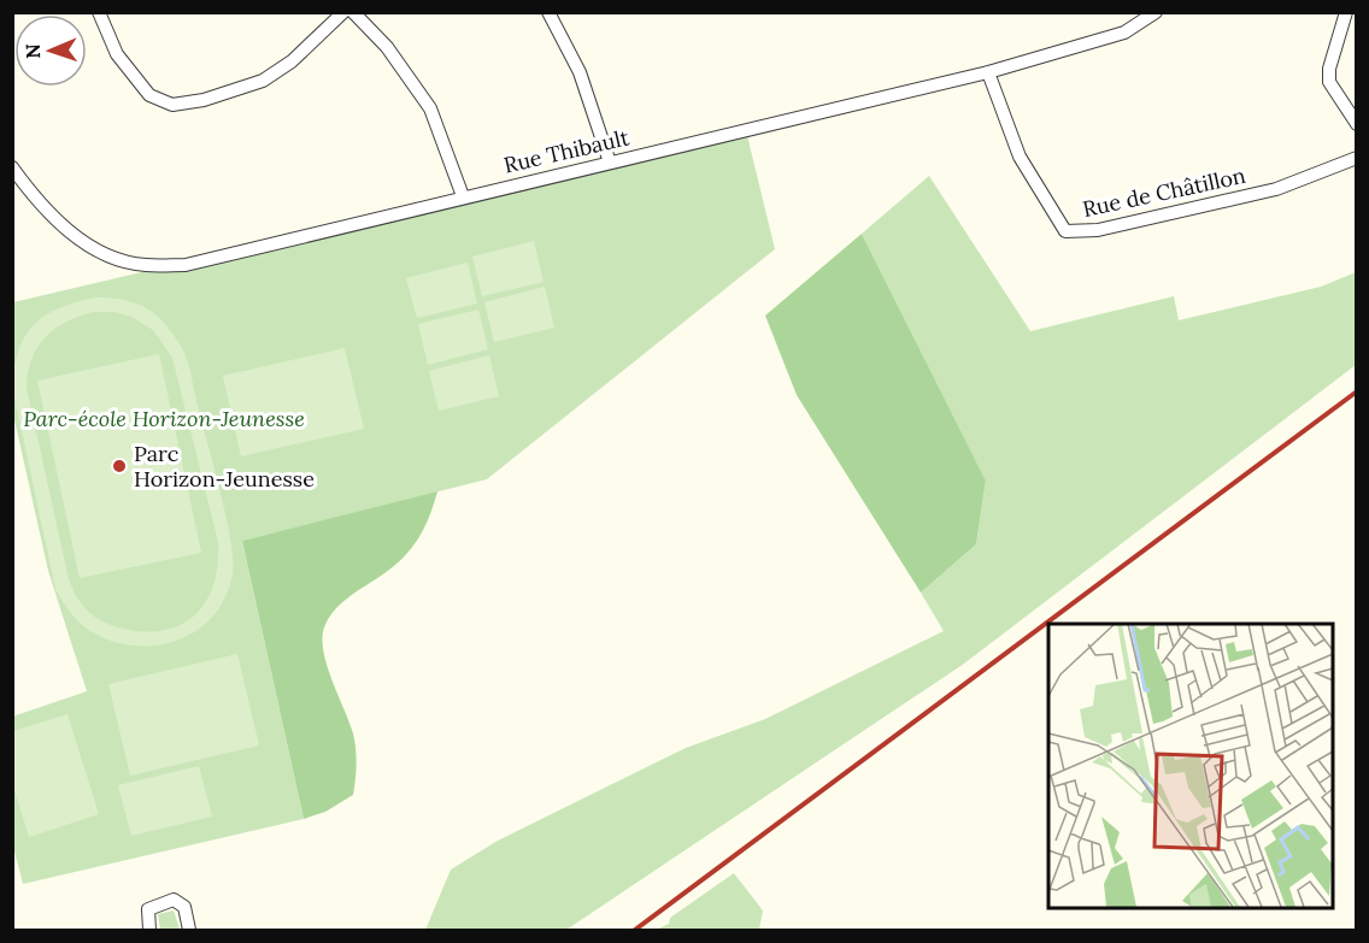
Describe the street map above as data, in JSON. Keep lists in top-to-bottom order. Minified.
{"streets":{"street":["Rue Thibault","Rue de Châtillon"]},"crossings":[["Rue Thibault","Rue de Châtillon"]],"parks":["Parc-école Horizon-Jeunesse"],"places":["Parc Horizon-Jeunesse"],"north":"left"}
